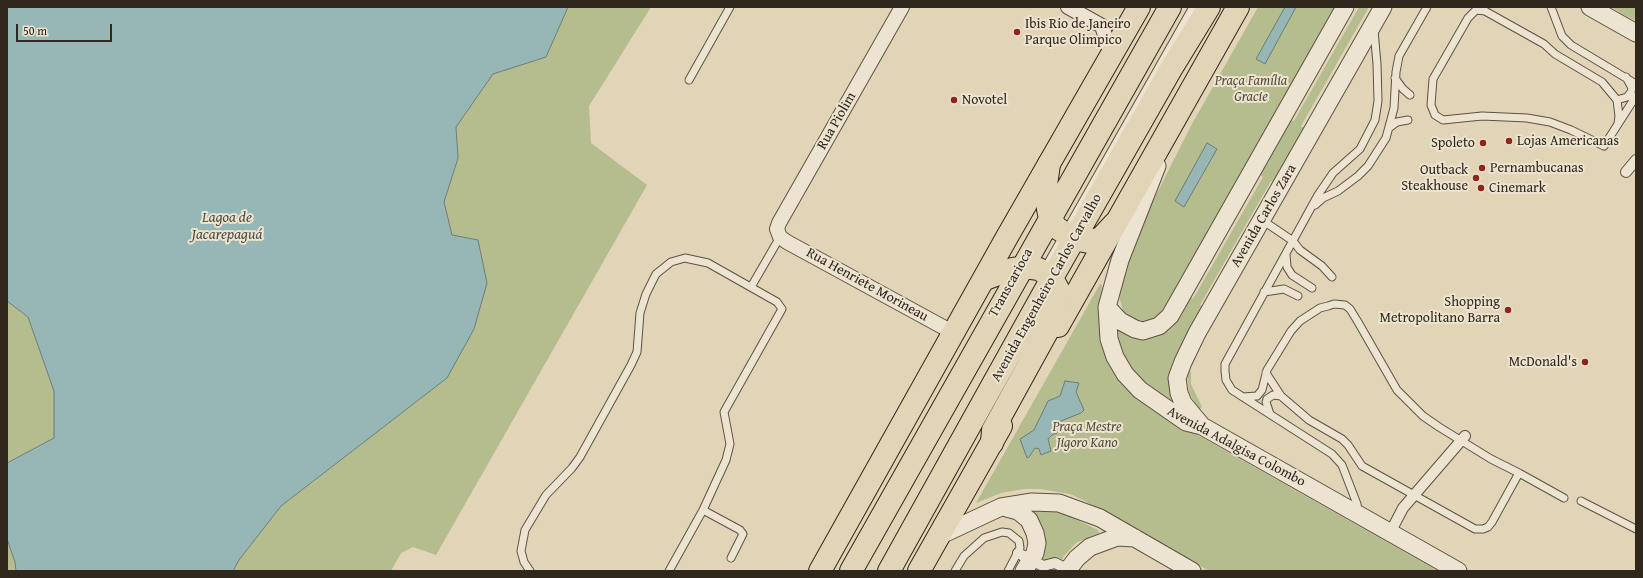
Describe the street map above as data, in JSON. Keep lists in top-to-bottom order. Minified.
{"streets":{"main road":["Avenida Engenheiro Carlos Carvalho"],"street":["Rua Piolim","Avenida Carlos Zara","Rua Henriete Morineau","Avenida Adalgisa Colombo"]},"crossings":[["Rua Piolim","Rua Henriete Morineau"],["Avenida Carlos Zara","Avenida Adalgisa Colombo"],["Avenida Engenheiro Carlos Carvalho","Avenida Adalgisa Colombo"]],"water":["Lagoa de Jacarepaguá"],"parks":["Praça Família Gracie","Praça Mestre Jigoro Kano"],"places":["Ibis Rio de Janeiro Parque Olimpico","Novotel","Lojas Americanas","Spoleto","Pernambucanas","Outback Steakhouse","Cinemark","Shopping Metropolitano Barra","McDonald's"],"scale_bar":"50 m"}
